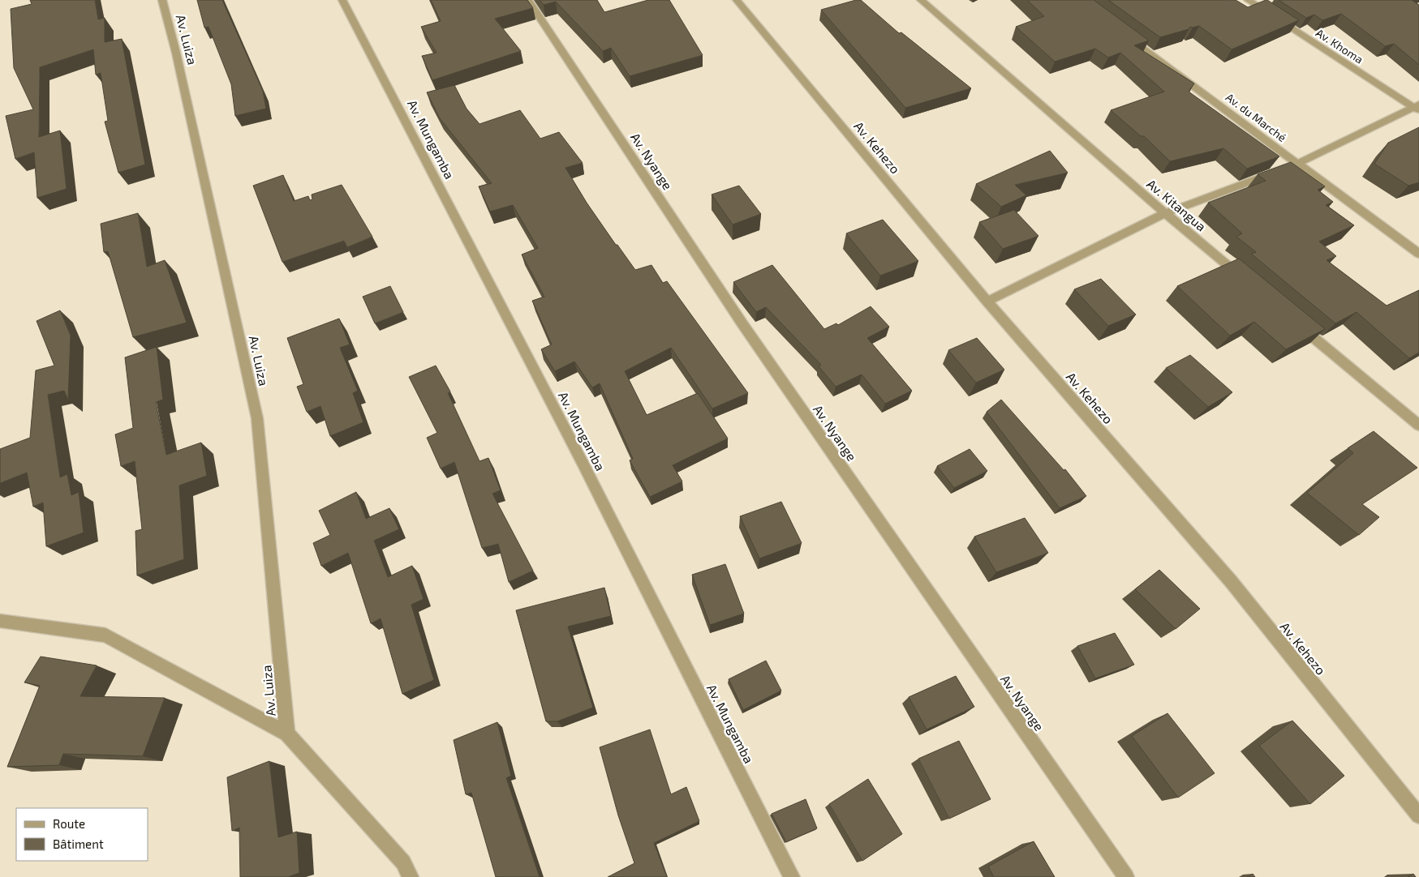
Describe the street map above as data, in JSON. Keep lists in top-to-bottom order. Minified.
{"streets":{"street":["Av. Luiza","Av. Khoma","Av. du Marché","Av. Mungamba","Av. Kehezo","Av. Nyange","Av. Kitangua"]},"legend":["Route","Bâtiment"]}
